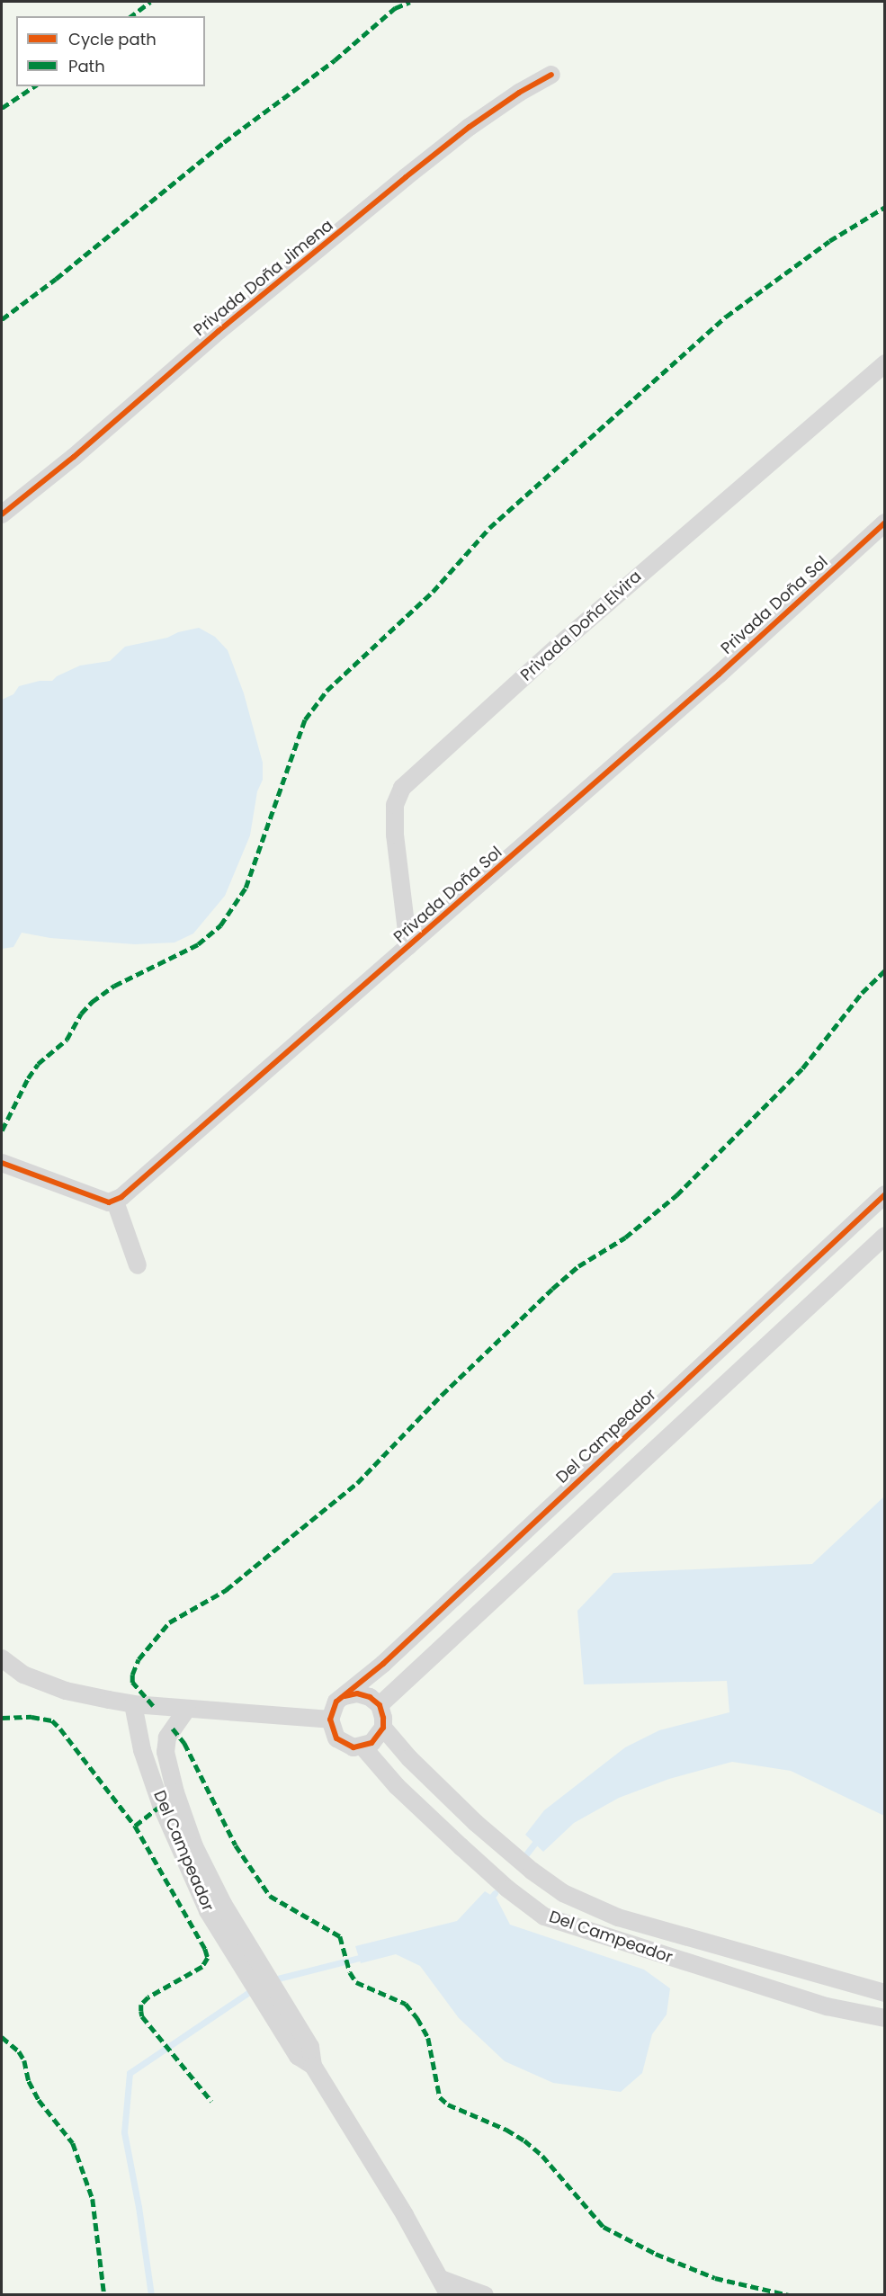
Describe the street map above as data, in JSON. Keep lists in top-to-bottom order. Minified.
{"streets":{"street":["Privada Doña Jimena","Privada Doña Sol","Privada Doña Elvira","Del Campeador"]},"crossings":[["Privada Doña Sol","Privada Doña Elvira"]],"legend":["Cycle path","Path"]}
